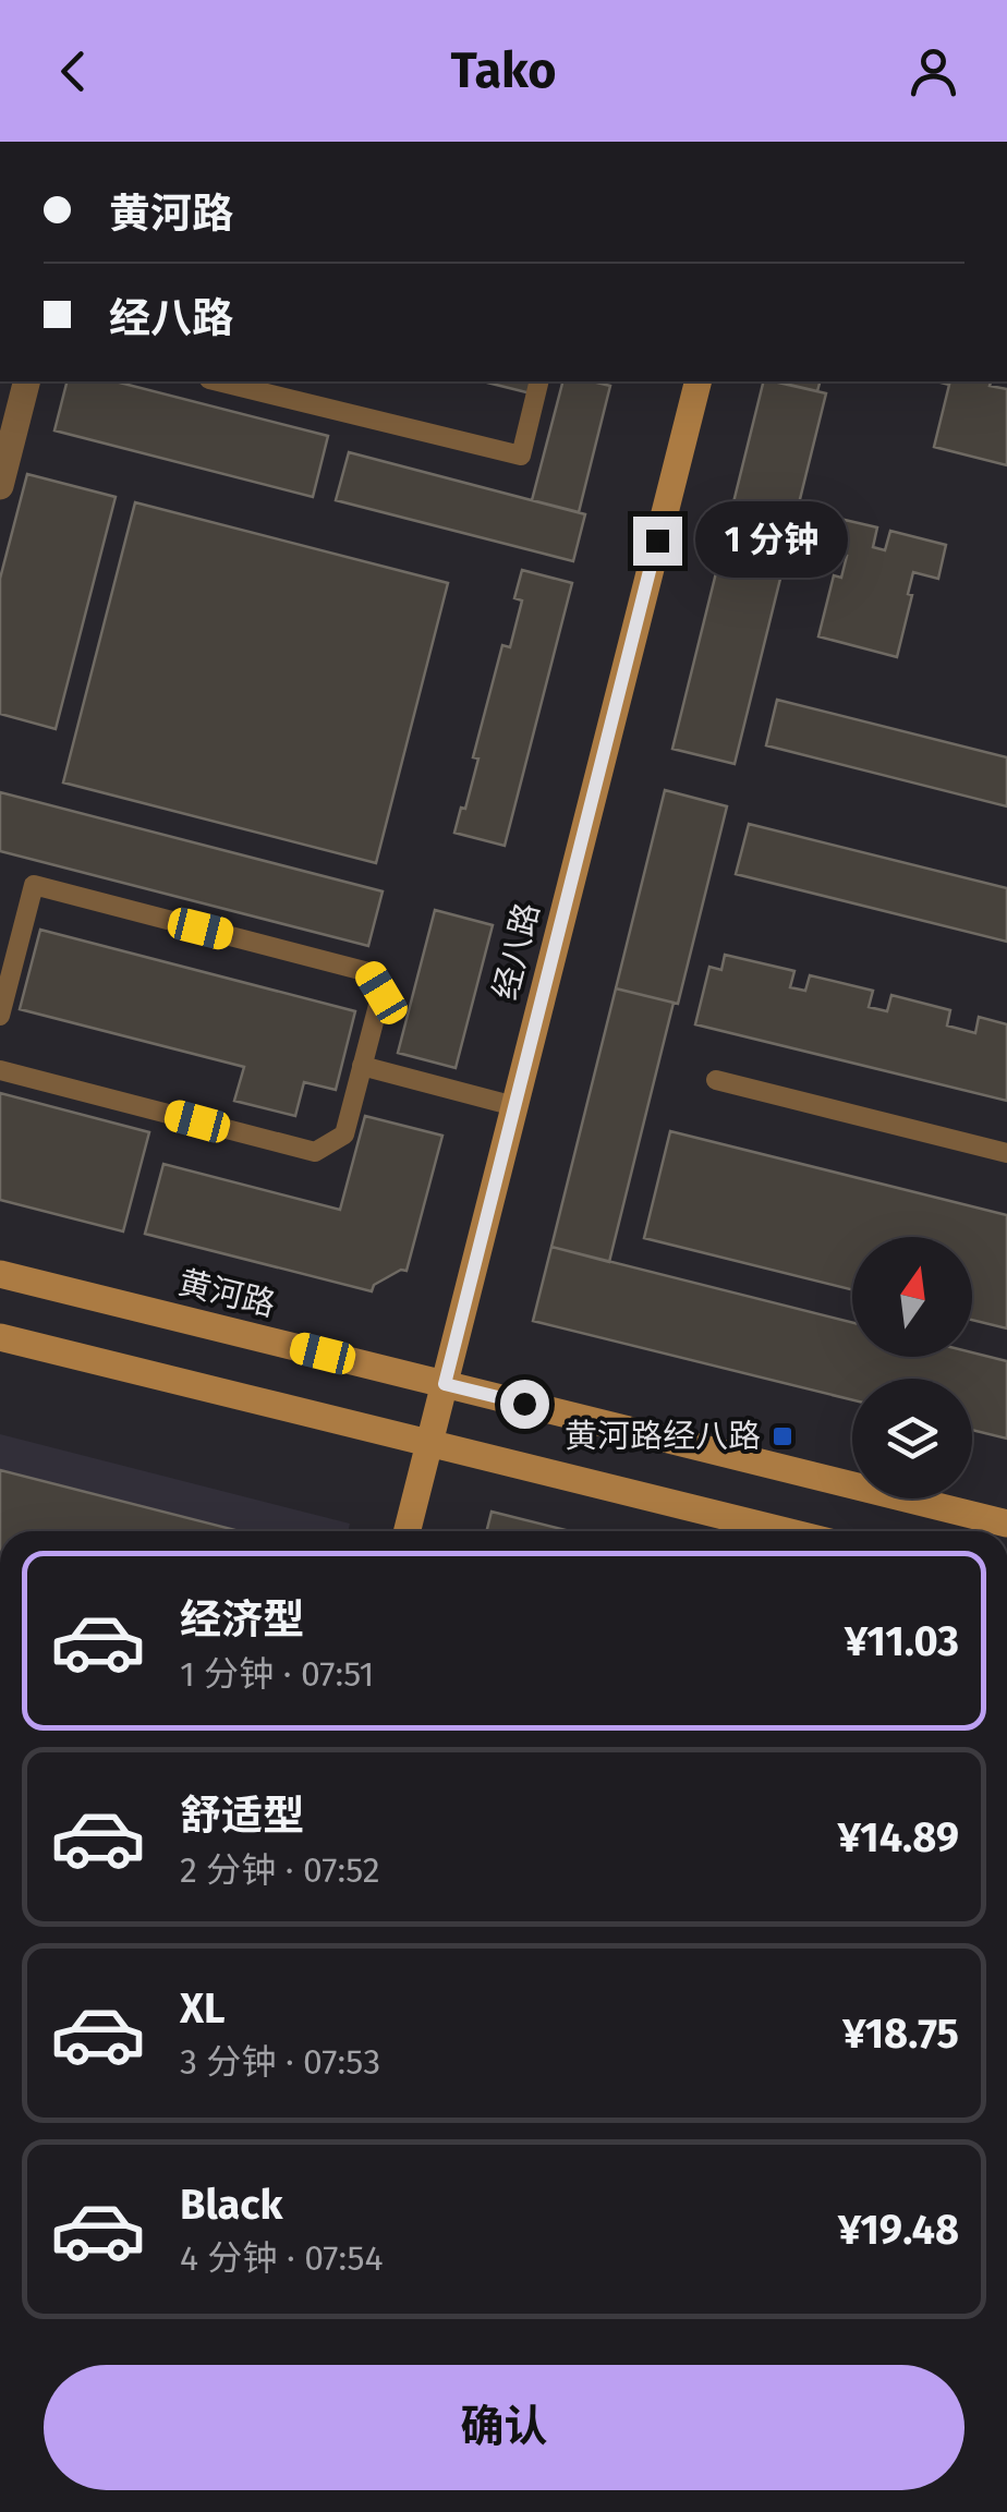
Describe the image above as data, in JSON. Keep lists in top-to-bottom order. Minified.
{"streets":{"main road":["经八路","黄河路"]},"crossings":[["经八路","黄河路"]],"places":{"transit":["黄河路经八路"]},"north":"top","page":{"header":"Tako","banner":["黄河路","经八路"],"bubble":"1 分钟","list":[{"name":"经济型","note":"1 分钟 · 07:51","value":"¥11.03"},{"name":"舒适型","note":"2 分钟 · 07:52","value":"¥14.89"},{"name":"XL","note":"3 分钟 · 07:53","value":"¥18.75"},{"name":"Black","note":"4 分钟 · 07:54","value":"¥19.48"}],"buttons":"确认"}}
